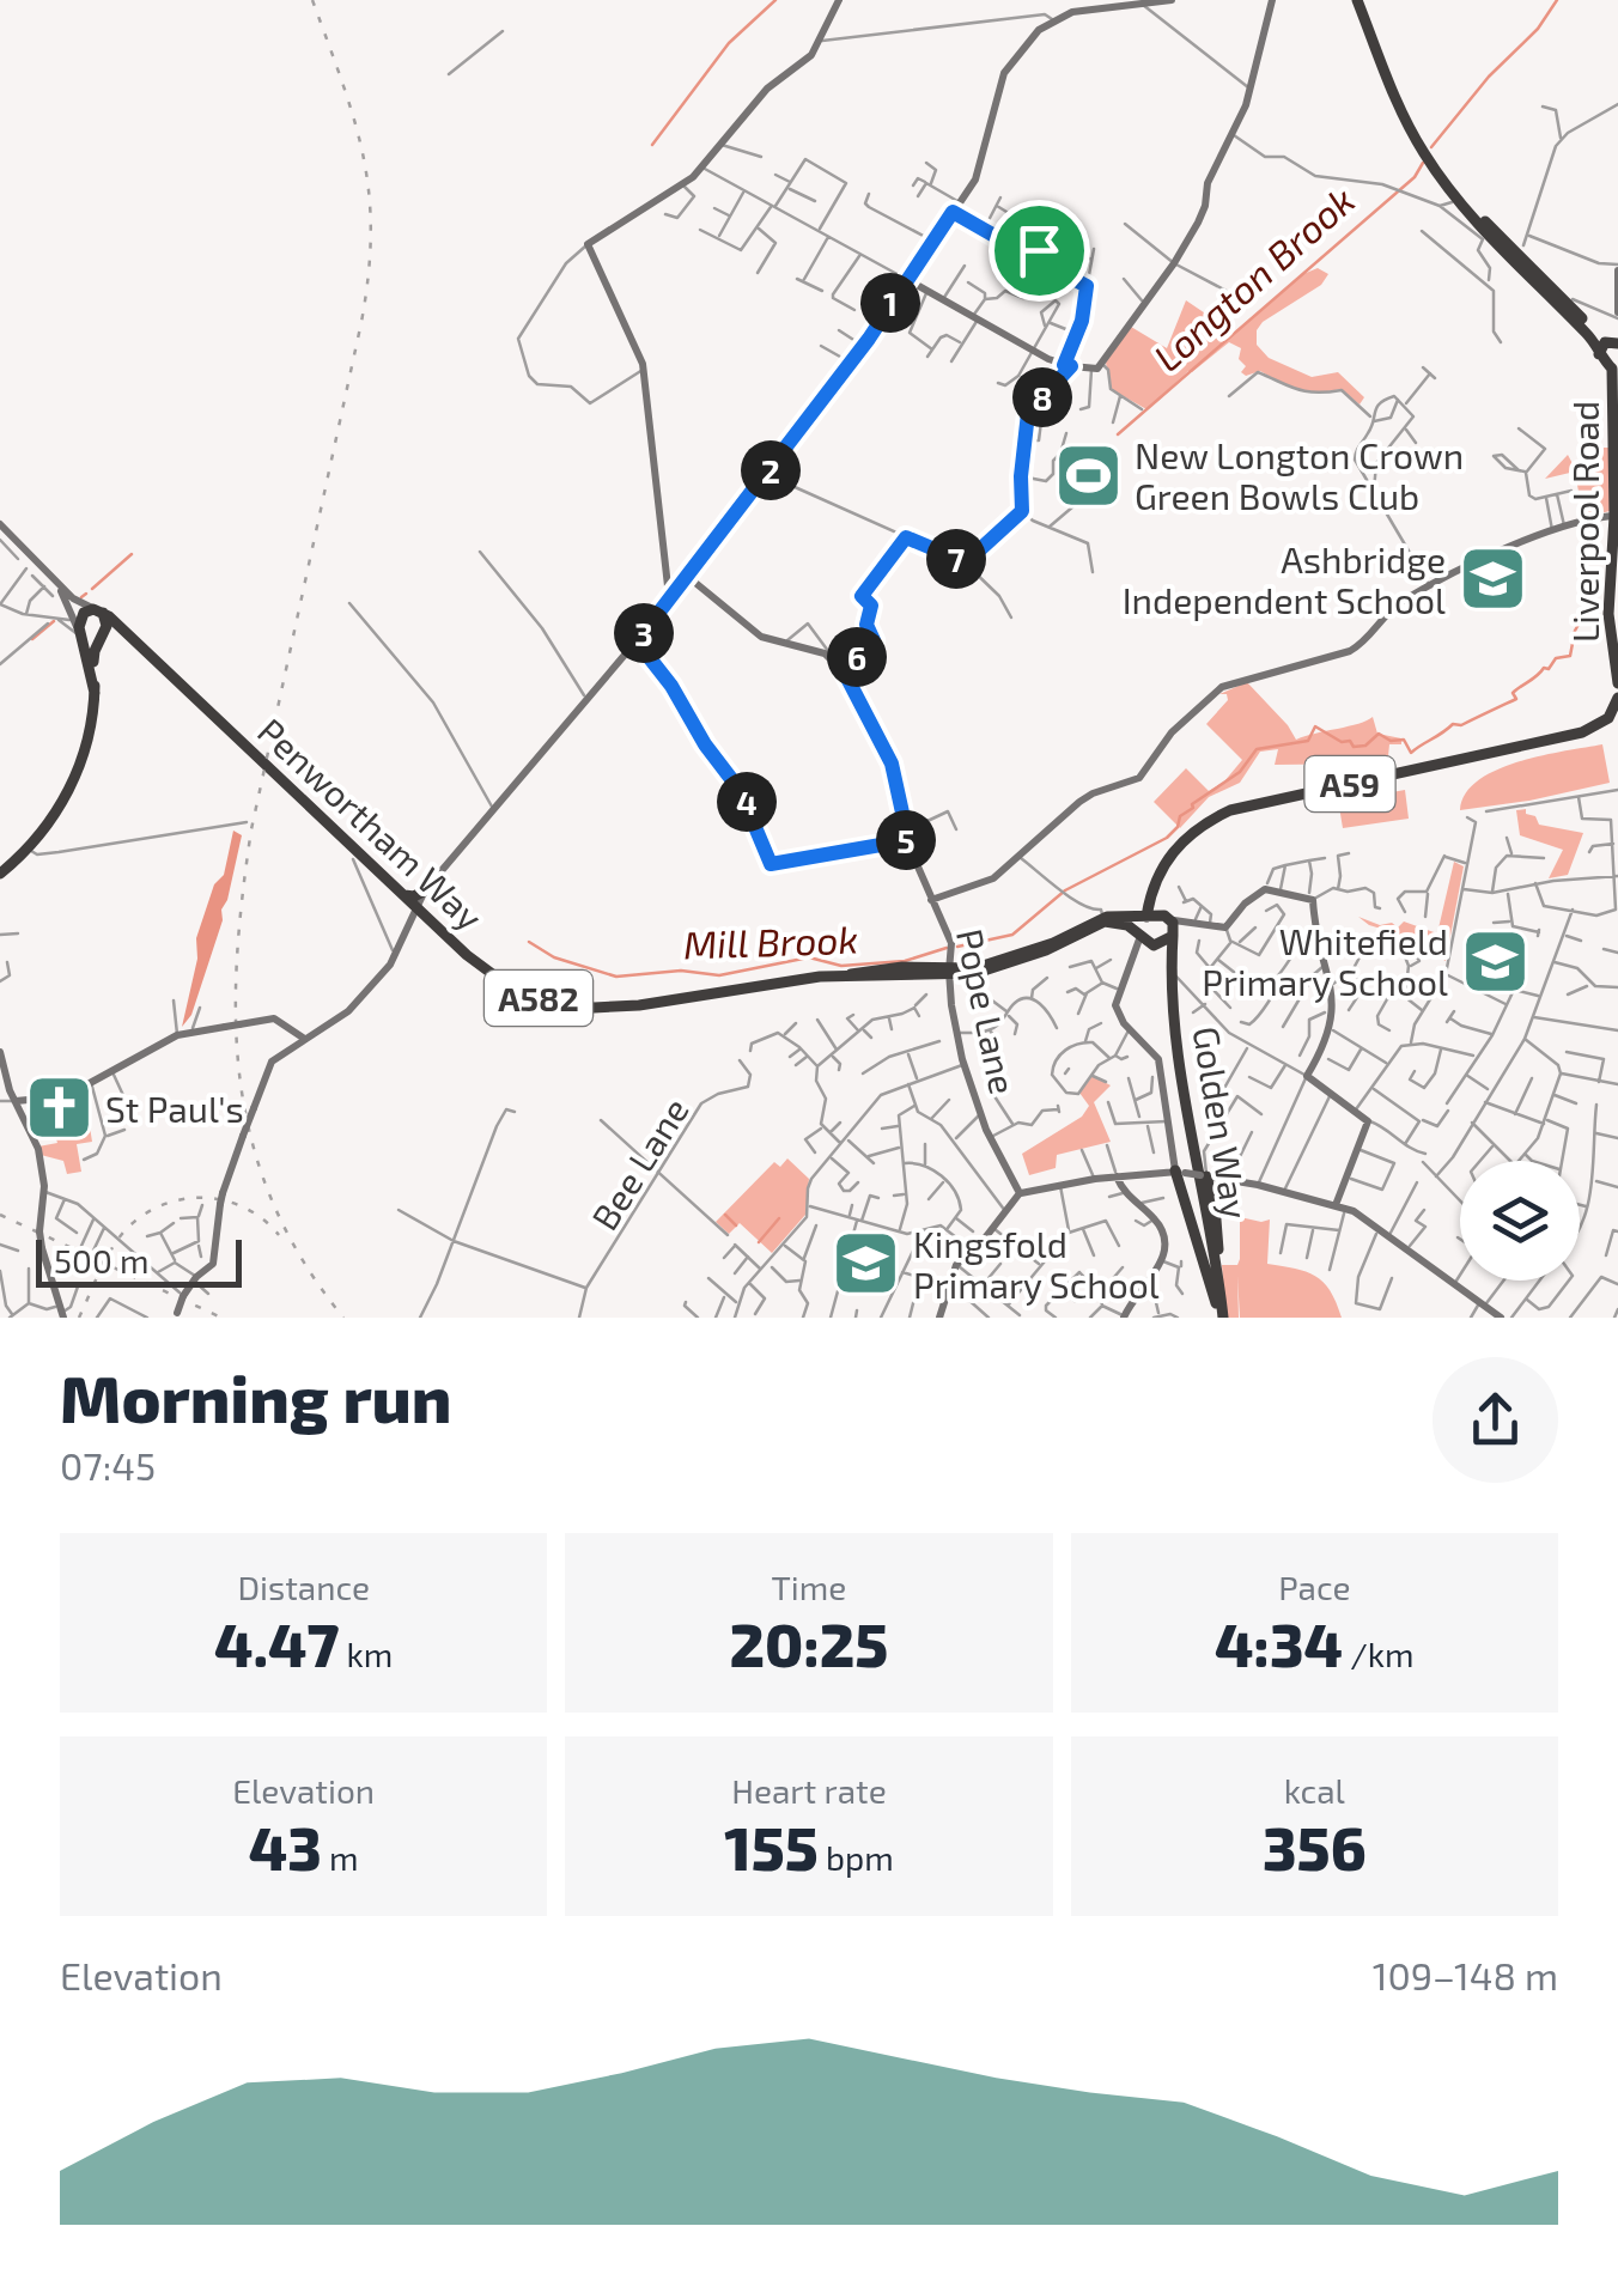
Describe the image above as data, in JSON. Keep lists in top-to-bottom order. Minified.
{"streets":{"highway":["Liverpool Road","A59","Penwortham Way","A582","Golden Way"],"street":["Pope Lane","Bee Lane"]},"crossings":[["A59","A582"],["A59","Golden Way"],["Penwortham Way","A582"],["Penwortham Way","Pope Lane"],["A582","Pope Lane"]],"water":["Longton Brook","Mill Brook"],"places":{"sports":["New Longton Crown Green Bowls Club"],"school or university":["Ashbridge Independent School","Whitefield Primary School","Kingsfold Primary School"],"church":["St Paul's"]},"scale_bar":"500 m","page":{"pins":["1","8","2","7","3","6","4","5"],"scale":"500 m","heading":["Morning run","07:45"],"stats":[["Distance","4.47 km"],["Time","20:25"],["Pace","4:34 /km"],["Elevation","43 m"],["Heart rate","155 bpm"],["kcal","356"]],"chart":["Elevation","109–148 m"]}}
